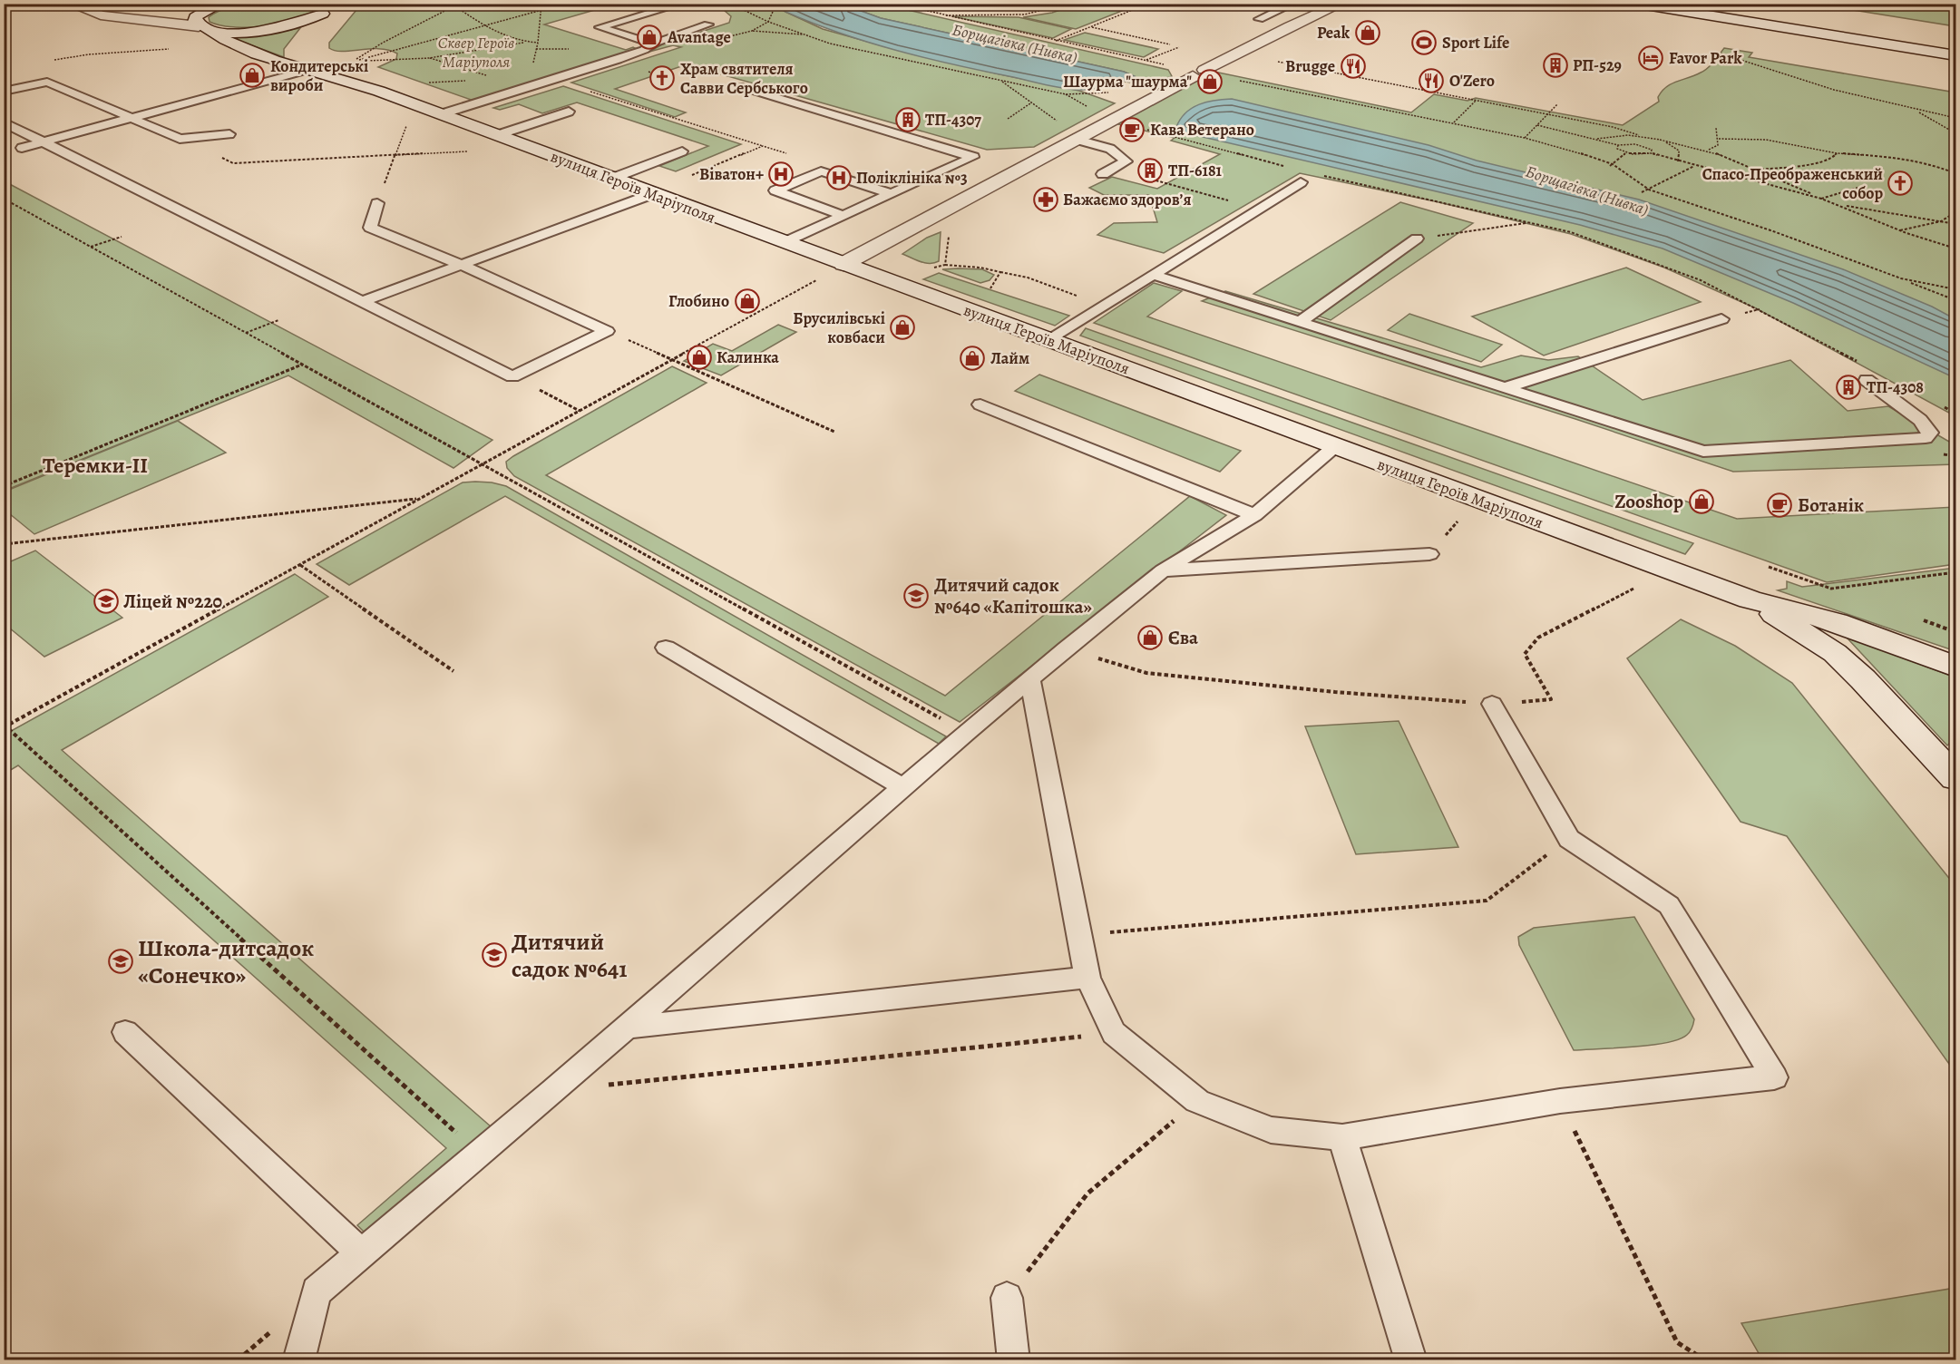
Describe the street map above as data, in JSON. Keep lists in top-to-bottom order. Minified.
{"streets":{"street":["вулиця Героїв Маріуполя"]},"districts":["Теремки-ІІ"],"water":["Борщагівка (Нивка)"],"parks":["Сквер Героїв Маріуполя"],"places":{"shop":["Peak","Avantage","Кондитерські вироби","Шаурма \"шаурма\"","Глобино","Брусилівські ковбаси","Калинка","Лайм","Zooshop","Єва"],"sports":["Sport Life"],"hotel":["Favor Park"],"building":["РП-529","ТП-4307","ТП-6181","ТП-4308"],"restaurant":["Brugge","O'Zero"],"church":["Храм святителя Савви Сербського","Спасо-Преображенський собор"],"cafe":["Кава Ветерано","Ботанік"],"hospital":["Віватон+","Поліклініка №3"],"pharmacy":["Бажаємо здоровʼя"],"school or university":["Дитячий садок №640 «Капітошка»","Ліцей №220","Дитячий садок №641","Школа-дитсадок «Сонечко»"]}}
